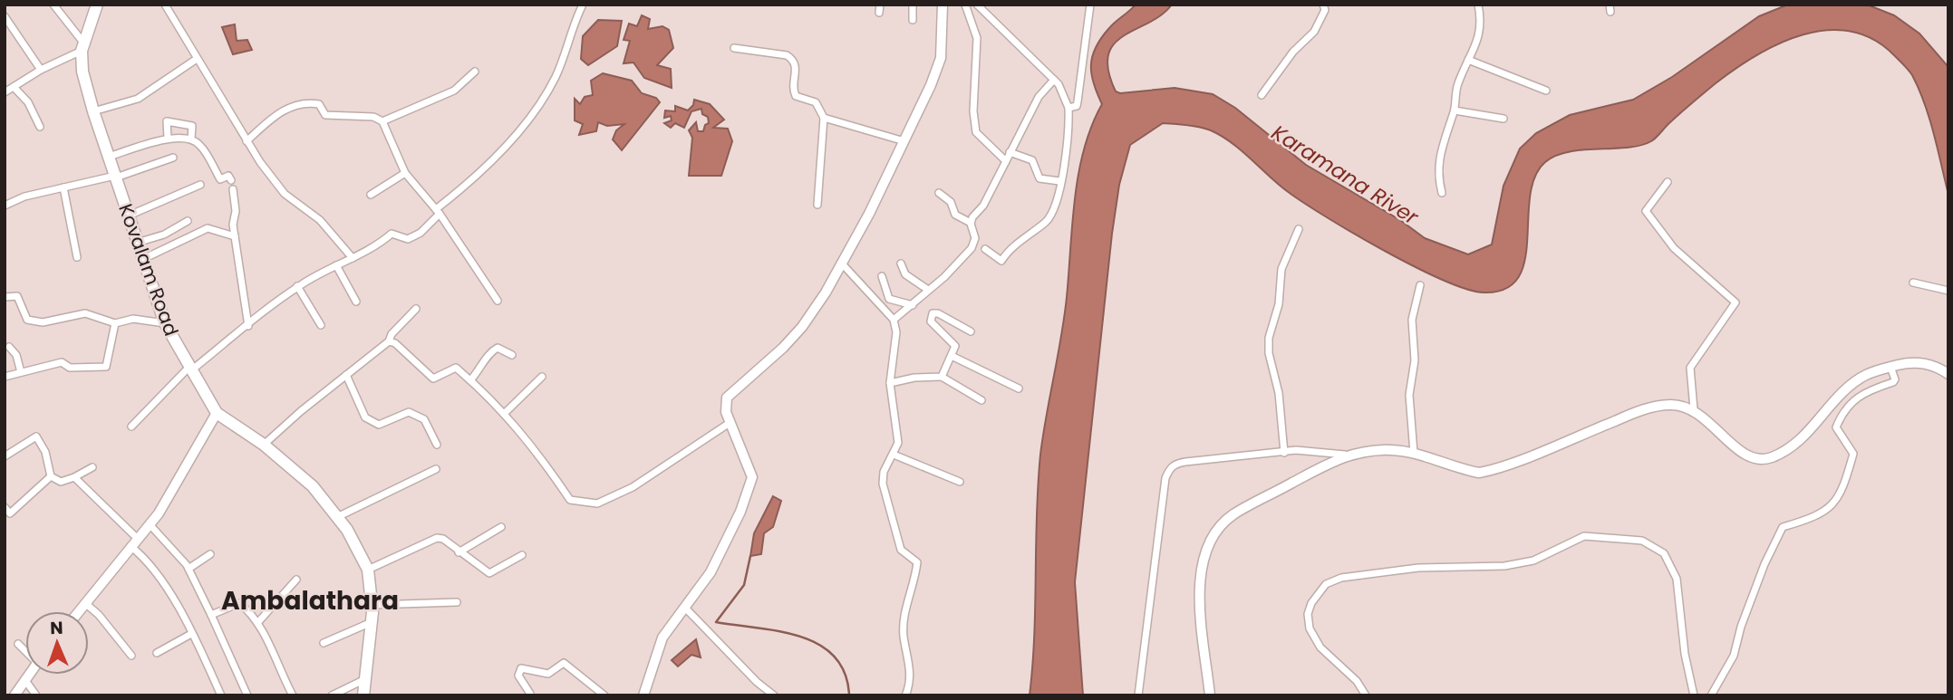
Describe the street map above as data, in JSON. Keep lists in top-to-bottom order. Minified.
{"streets":{"main road":["Kovalam Road"]},"districts":["Ambalathara"],"water":["Karamana River"],"north":"top"}
